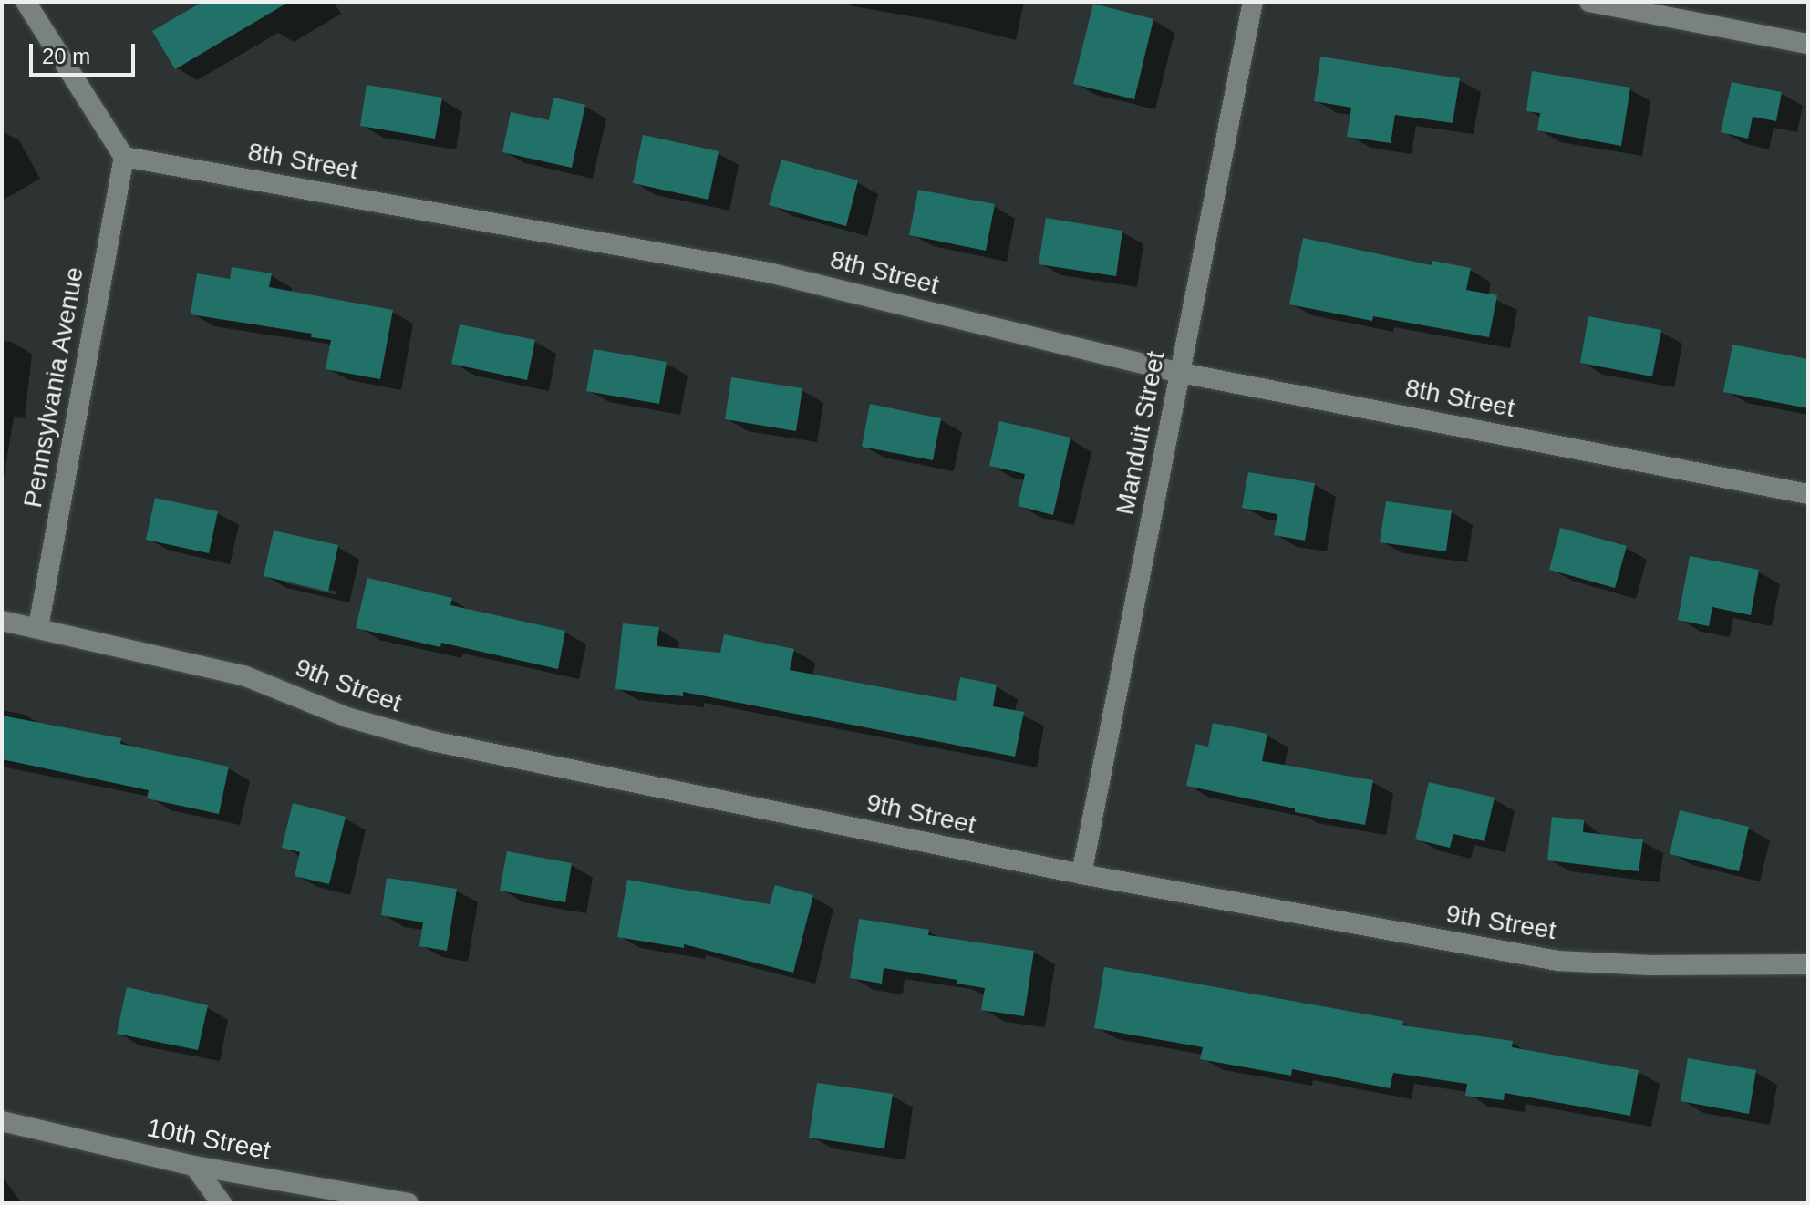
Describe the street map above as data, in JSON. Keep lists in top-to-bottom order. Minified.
{"streets":{"street":["8th Street","Pennsylvania Avenue","Manduit Street","9th Street","10th Street"]},"crossings":[["8th Street","Pennsylvania Avenue"],["8th Street","Manduit Street"],["Pennsylvania Avenue","9th Street"],["Manduit Street","9th Street"]],"scale_bar":"20 m"}
